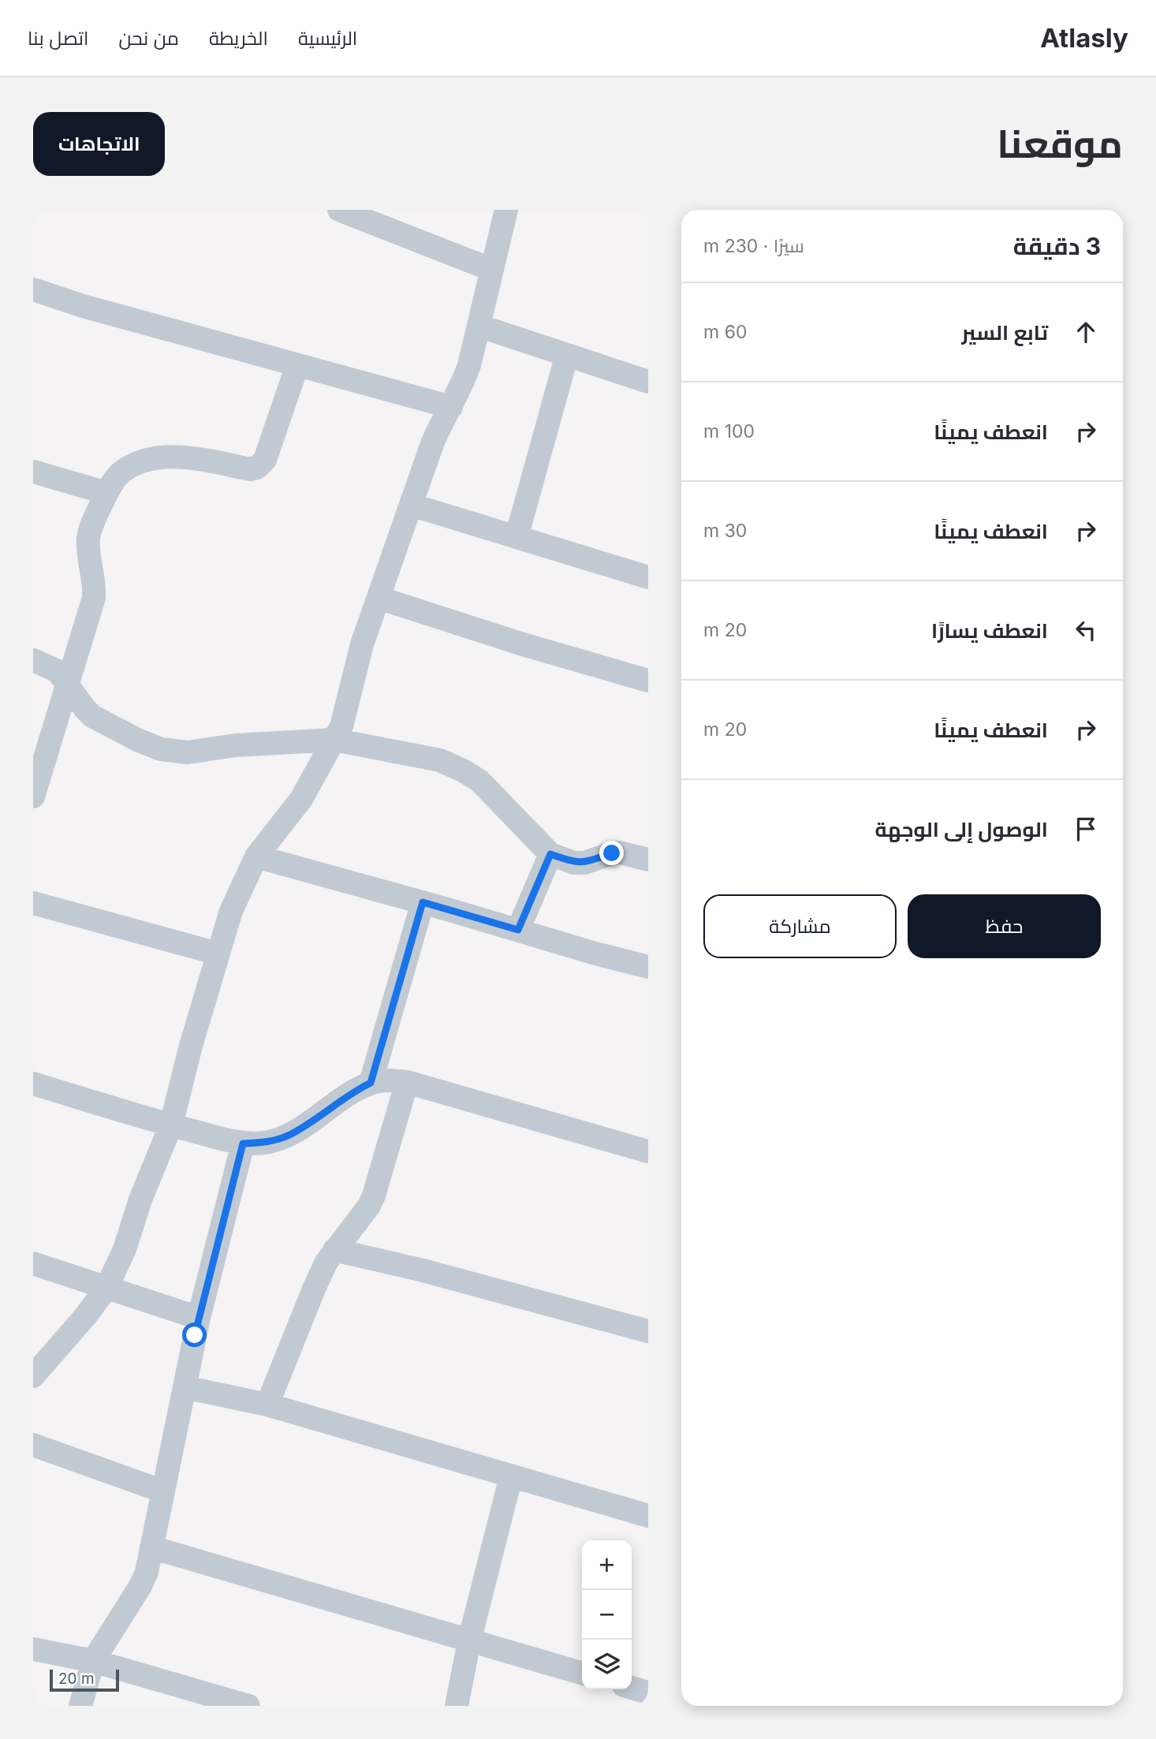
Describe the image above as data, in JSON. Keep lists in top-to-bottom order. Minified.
{"scale_bar":"20 m","page":{"header":"Atlasly","nav":["الرئيسية","الخريطة","من نحن","اتصل بنا"],"title":"موقعنا","buttons":["الاتجاهات",["حفظ","مشاركة"]],"heading":["3 دقيقة","سيرًا · 230 m"],"list":[["تابع السير","60 m"],["انعطف يمينًا","100 m"],["انعطف يمينًا","30 m"],["انعطف يسارًا","20 m"],["انعطف يمينًا","20 m"],"الوصول إلى الوجهة"],"map_buttons":["+","−"],"scale":"20 m"}}
